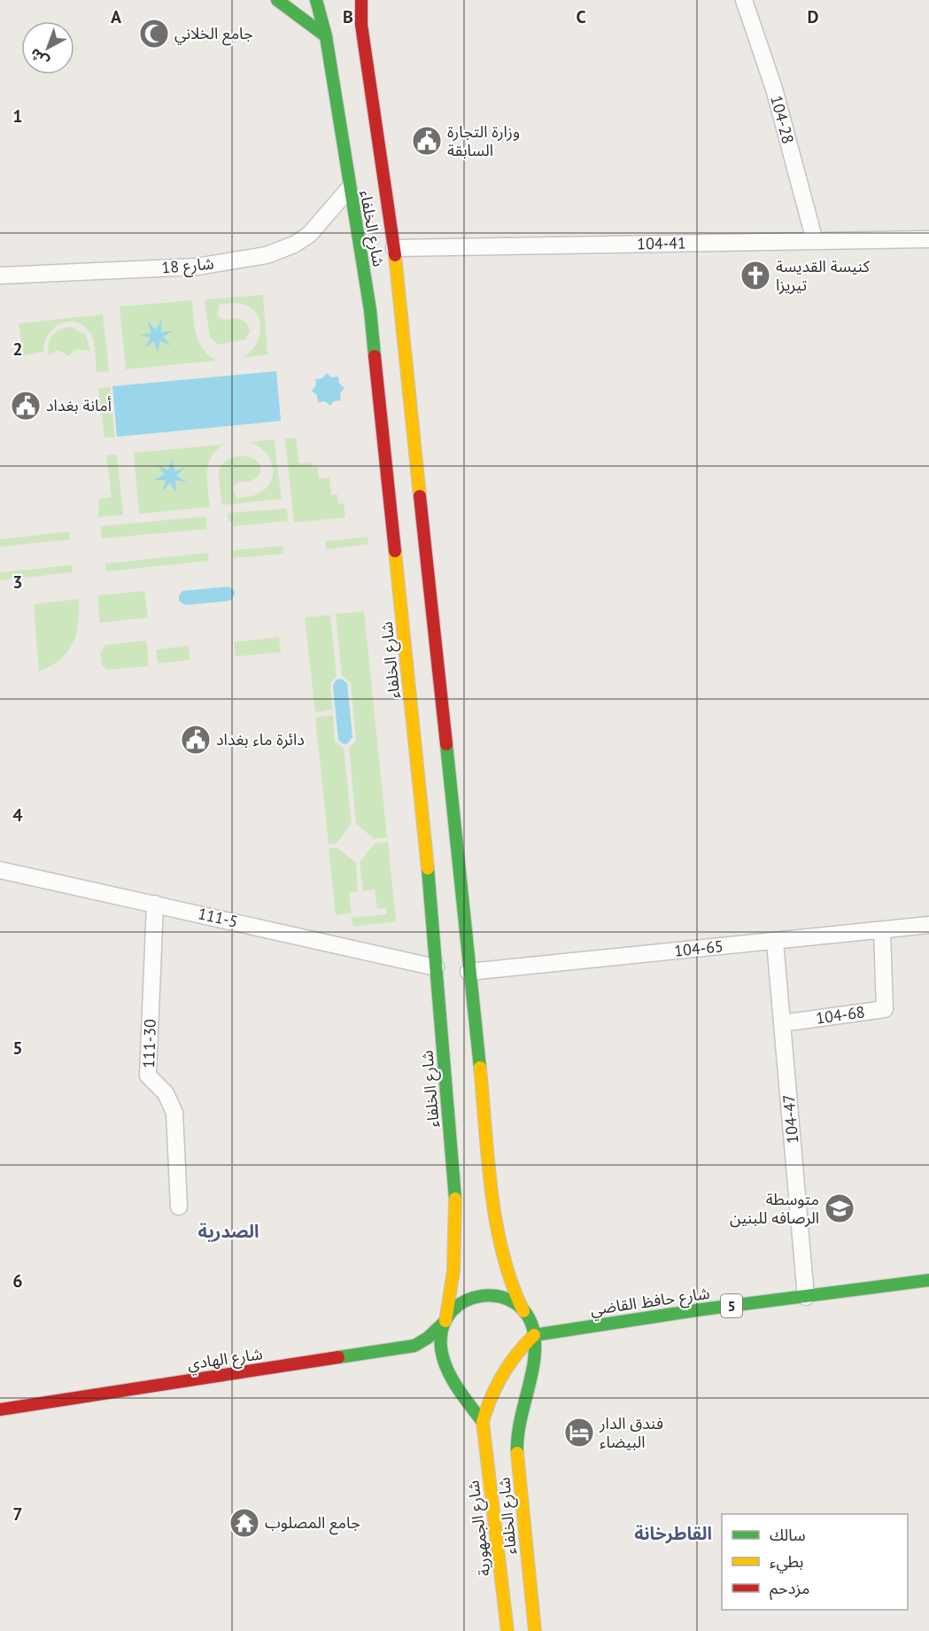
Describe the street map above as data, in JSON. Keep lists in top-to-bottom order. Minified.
{"streets":{"main road":["شارع الخلفاء","شارع حافظ القاضي","5","شارع الهادي","شارع الجمهورية"],"street":["104-28","104-41","شارع 18","111-5","104-65","104-68","111-30","104-47"]},"crossings":[["104-28","104-41"],["شارع الخلفاء","104-41"],["شارع الخلفاء","شارع 18"],["شارع الخلفاء","111-5"],["شارع الخلفاء","104-65"],["شارع الخلفاء","شارع حافظ القاضي"],["شارع الخلفاء","شارع الهادي"],["شارع الخلفاء","شارع الجمهورية"],["111-5","111-30"],["104-65","104-68"],["104-65","104-47"],["104-68","104-47"],["104-47","شارع حافظ القاضي"]],"districts":["الصدرية","القاطرخانة"],"places":{"mosque":["جامع الخلاني"],"public building":["وزارة التجارة السابقة","أمانة بغداد","دائرة ماء بغداد"],"church":["كنيسة القديسة تيريزا"],"school or university":["متوسطة الرصافه للبنين"],"hotel":["فندق الدار البيضاء"],"temple":["جامع المصلوب"]},"legend":["سالك","بطيء","مزدحم"],"north":"bottom left","grid":{"columns":["A","B","C","D"],"rows":["1","2","3","4","5","6","7"]}}
